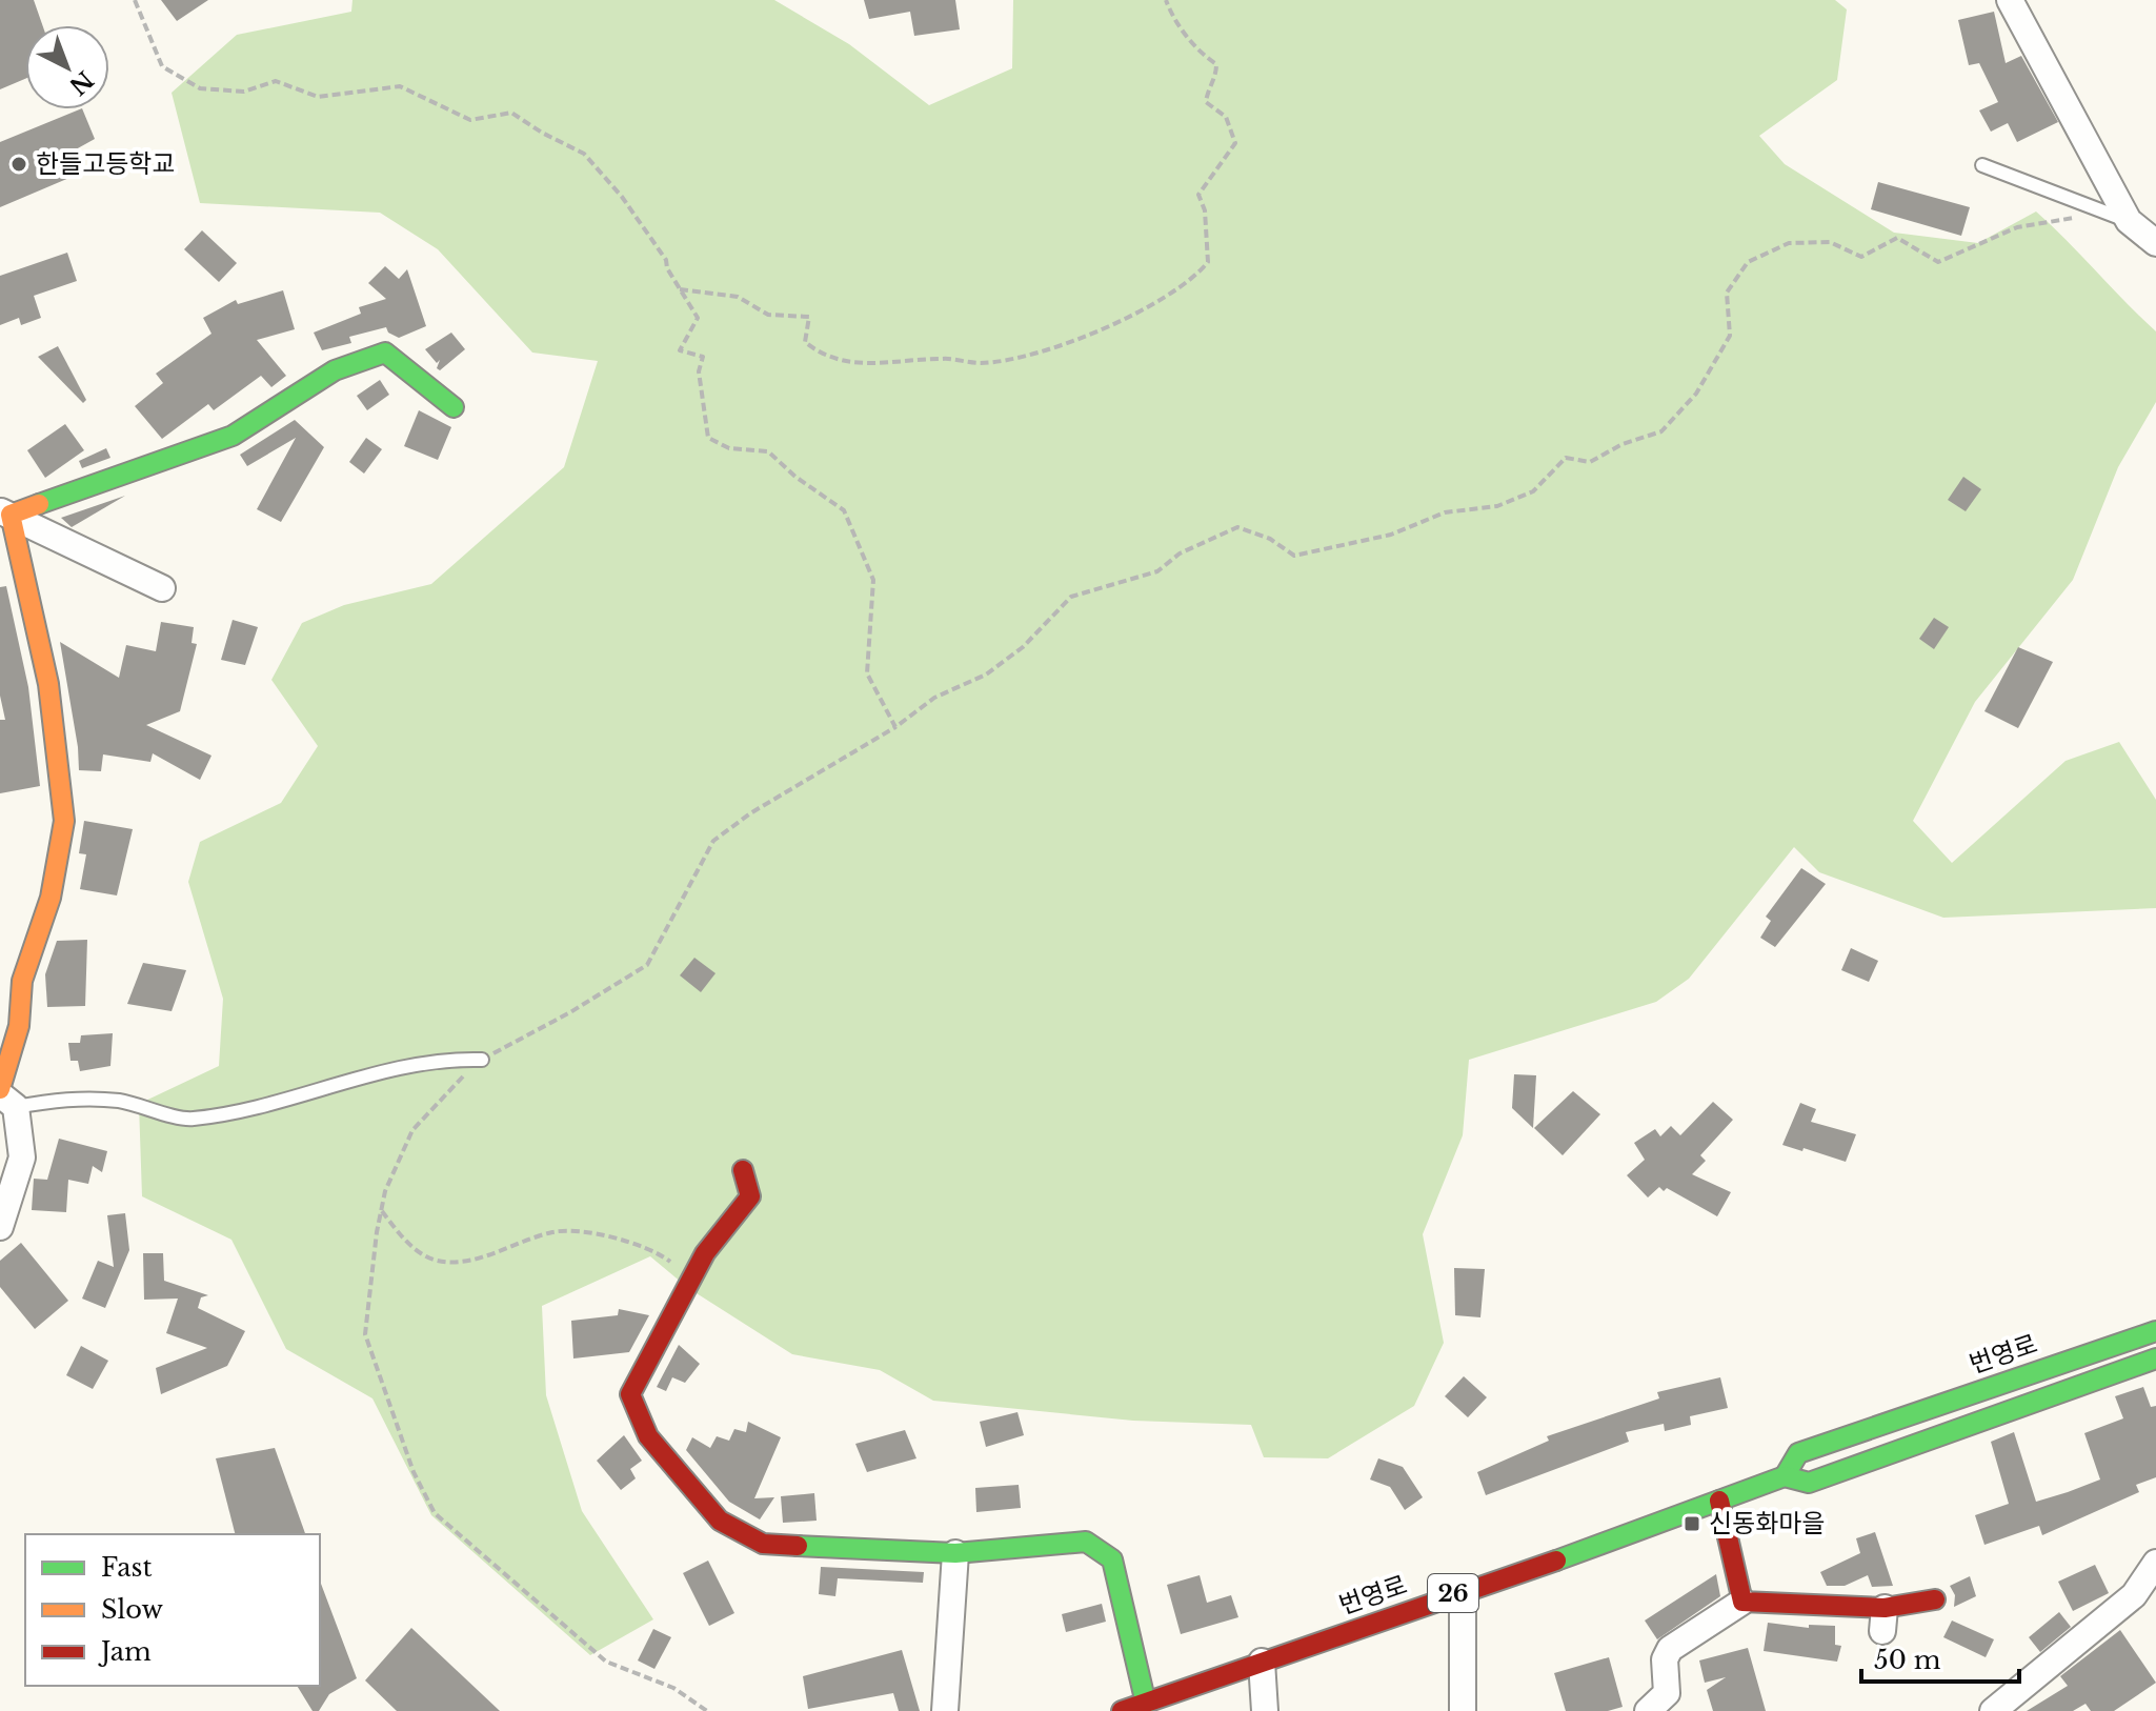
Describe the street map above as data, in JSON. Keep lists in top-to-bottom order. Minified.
{"streets":{"street":["번영로","26"]},"places":{"other":["한들고등학교"],"transit":["신동화마을"]},"legend":["Fast","Slow","Jam"],"scale_bar":"50 m","north":"bottom right"}
